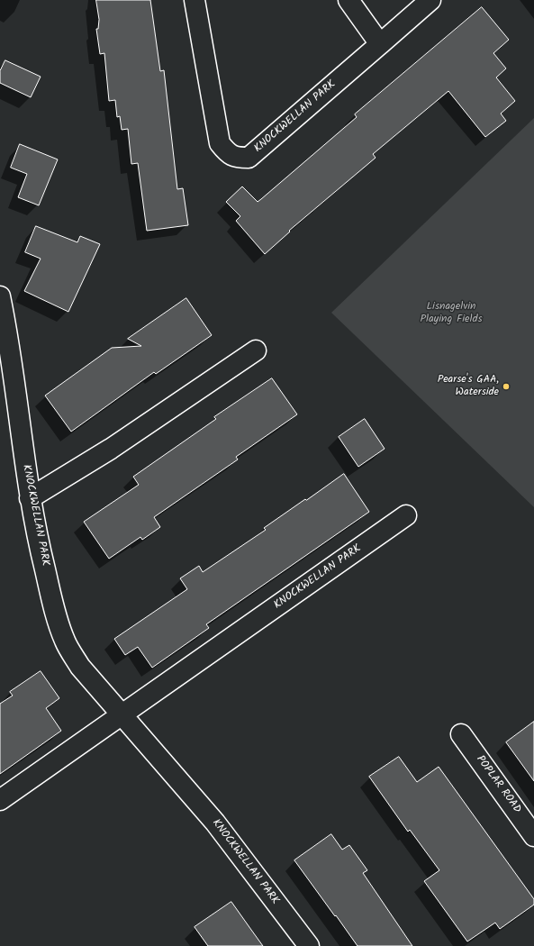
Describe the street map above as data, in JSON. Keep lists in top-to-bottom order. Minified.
{"streets":{"street":["KNOCKWELLAN PARK","POPLAR ROAD"]},"parks":["Lisnagelvin Playing Fields"],"places":["Pearse's GAA, Waterside"]}
